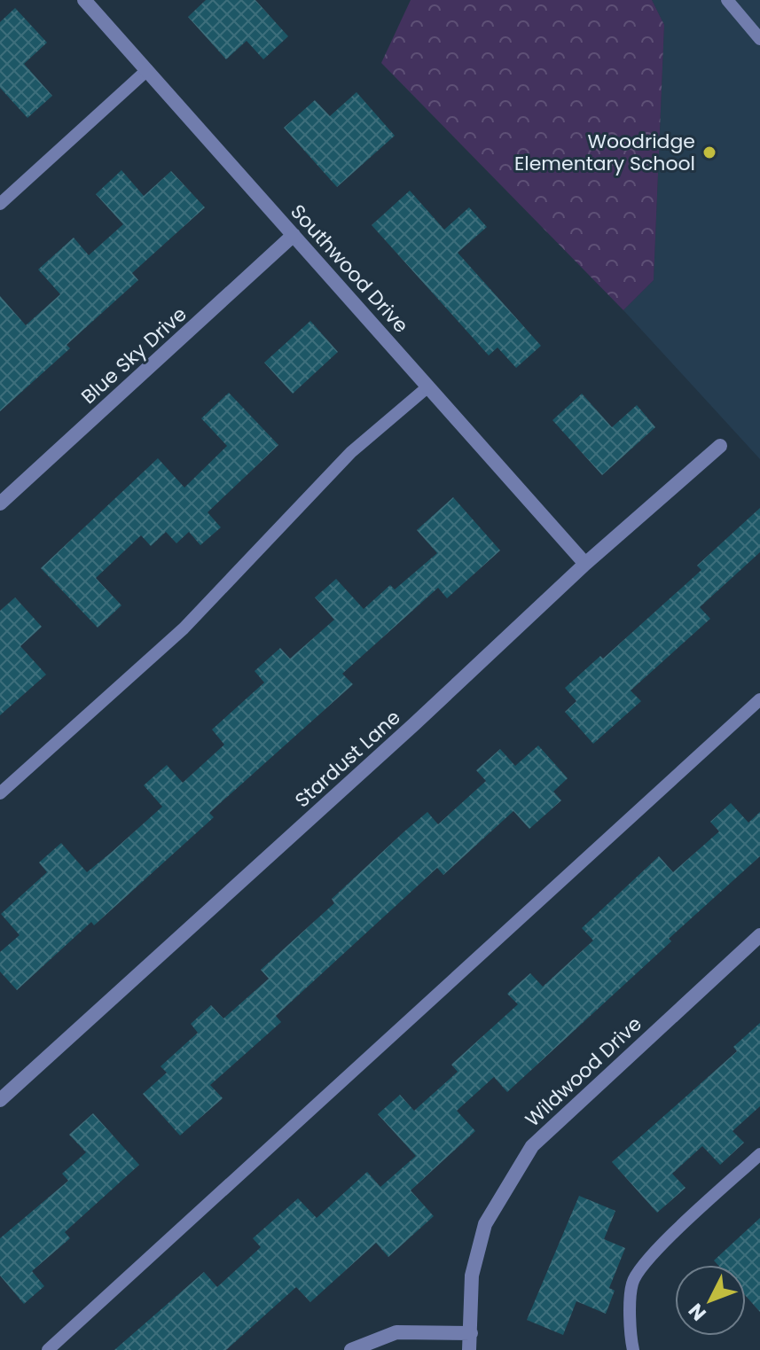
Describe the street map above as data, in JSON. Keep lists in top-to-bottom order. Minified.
{"streets":{"street":["Southwood Drive","Blue Sky Drive","Stardust Lane","Wildwood Drive"]},"crossings":[["Southwood Drive","Blue Sky Drive"],["Southwood Drive","Stardust Lane"]],"places":["Woodridge Elementary School"],"north":"bottom left"}
